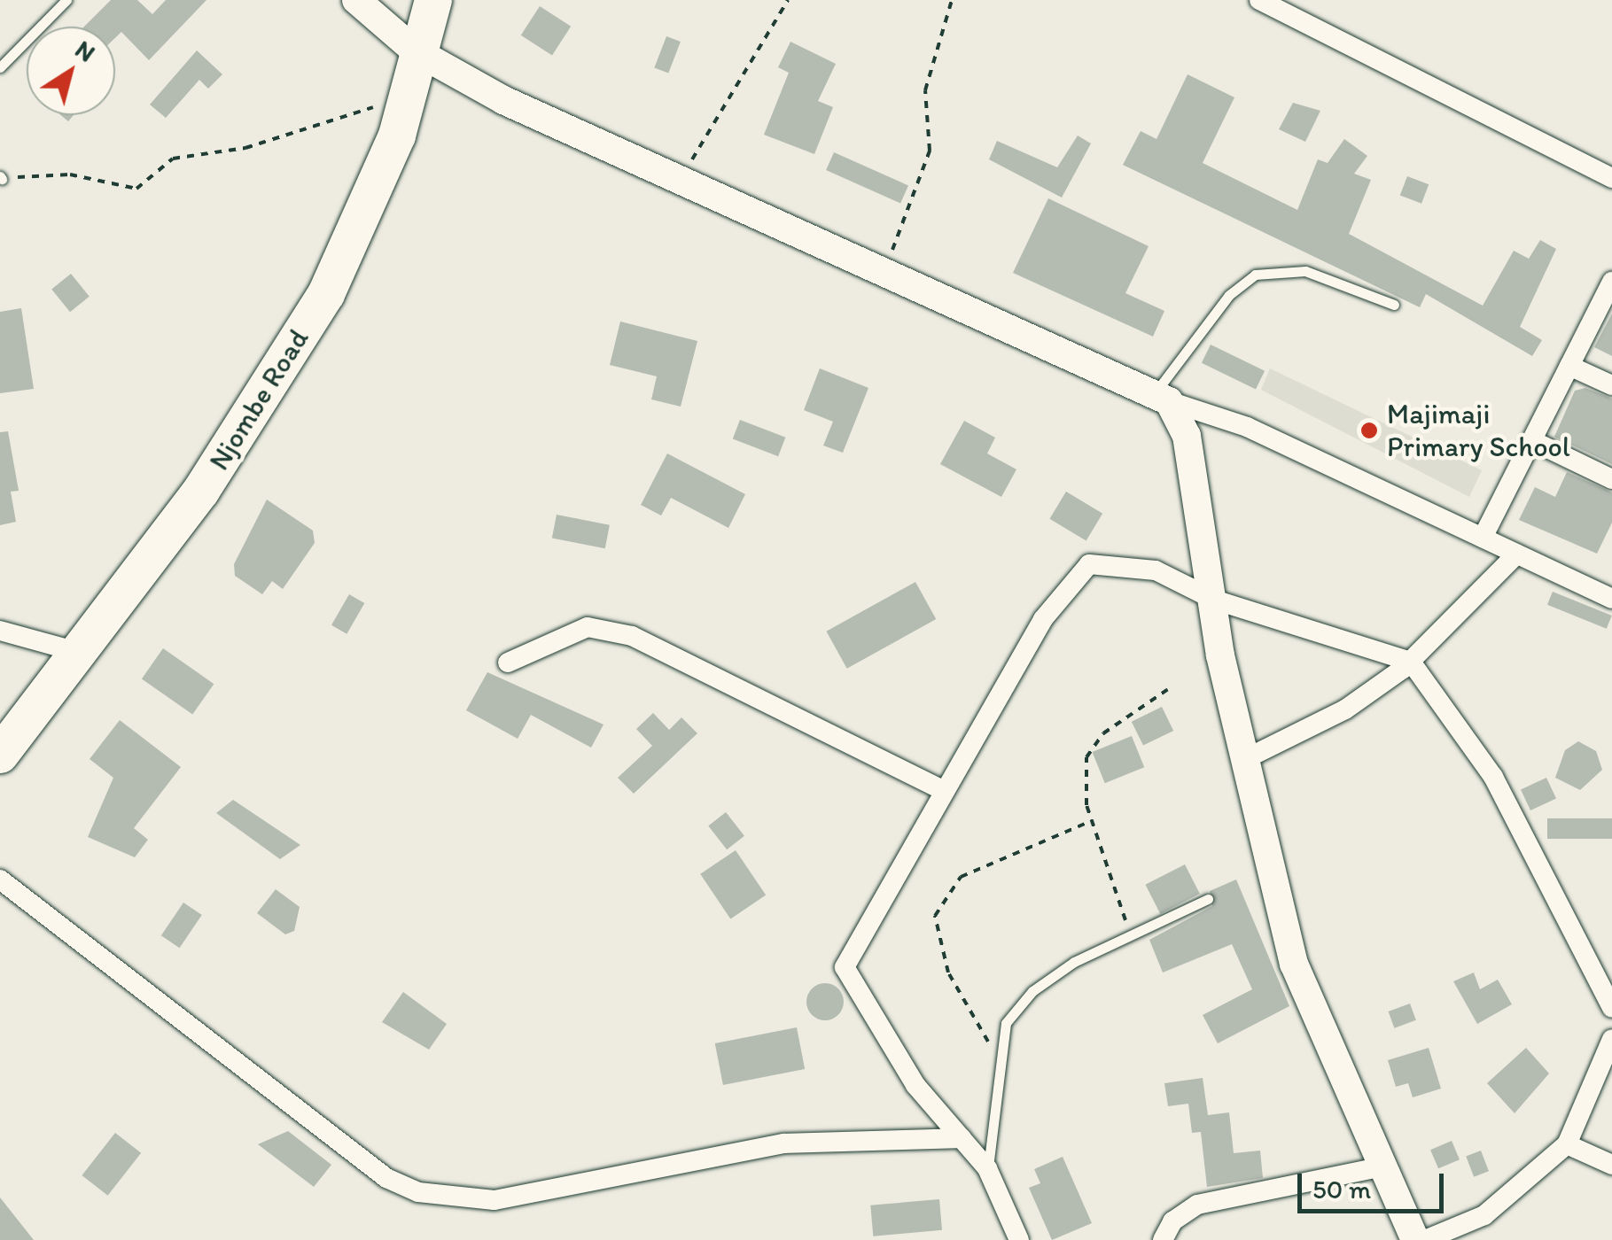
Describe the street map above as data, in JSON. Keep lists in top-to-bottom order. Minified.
{"streets":{"highway":["Njombe Road"]},"places":["Majimaji Primary School"],"scale_bar":"50 m","north":"top right"}
